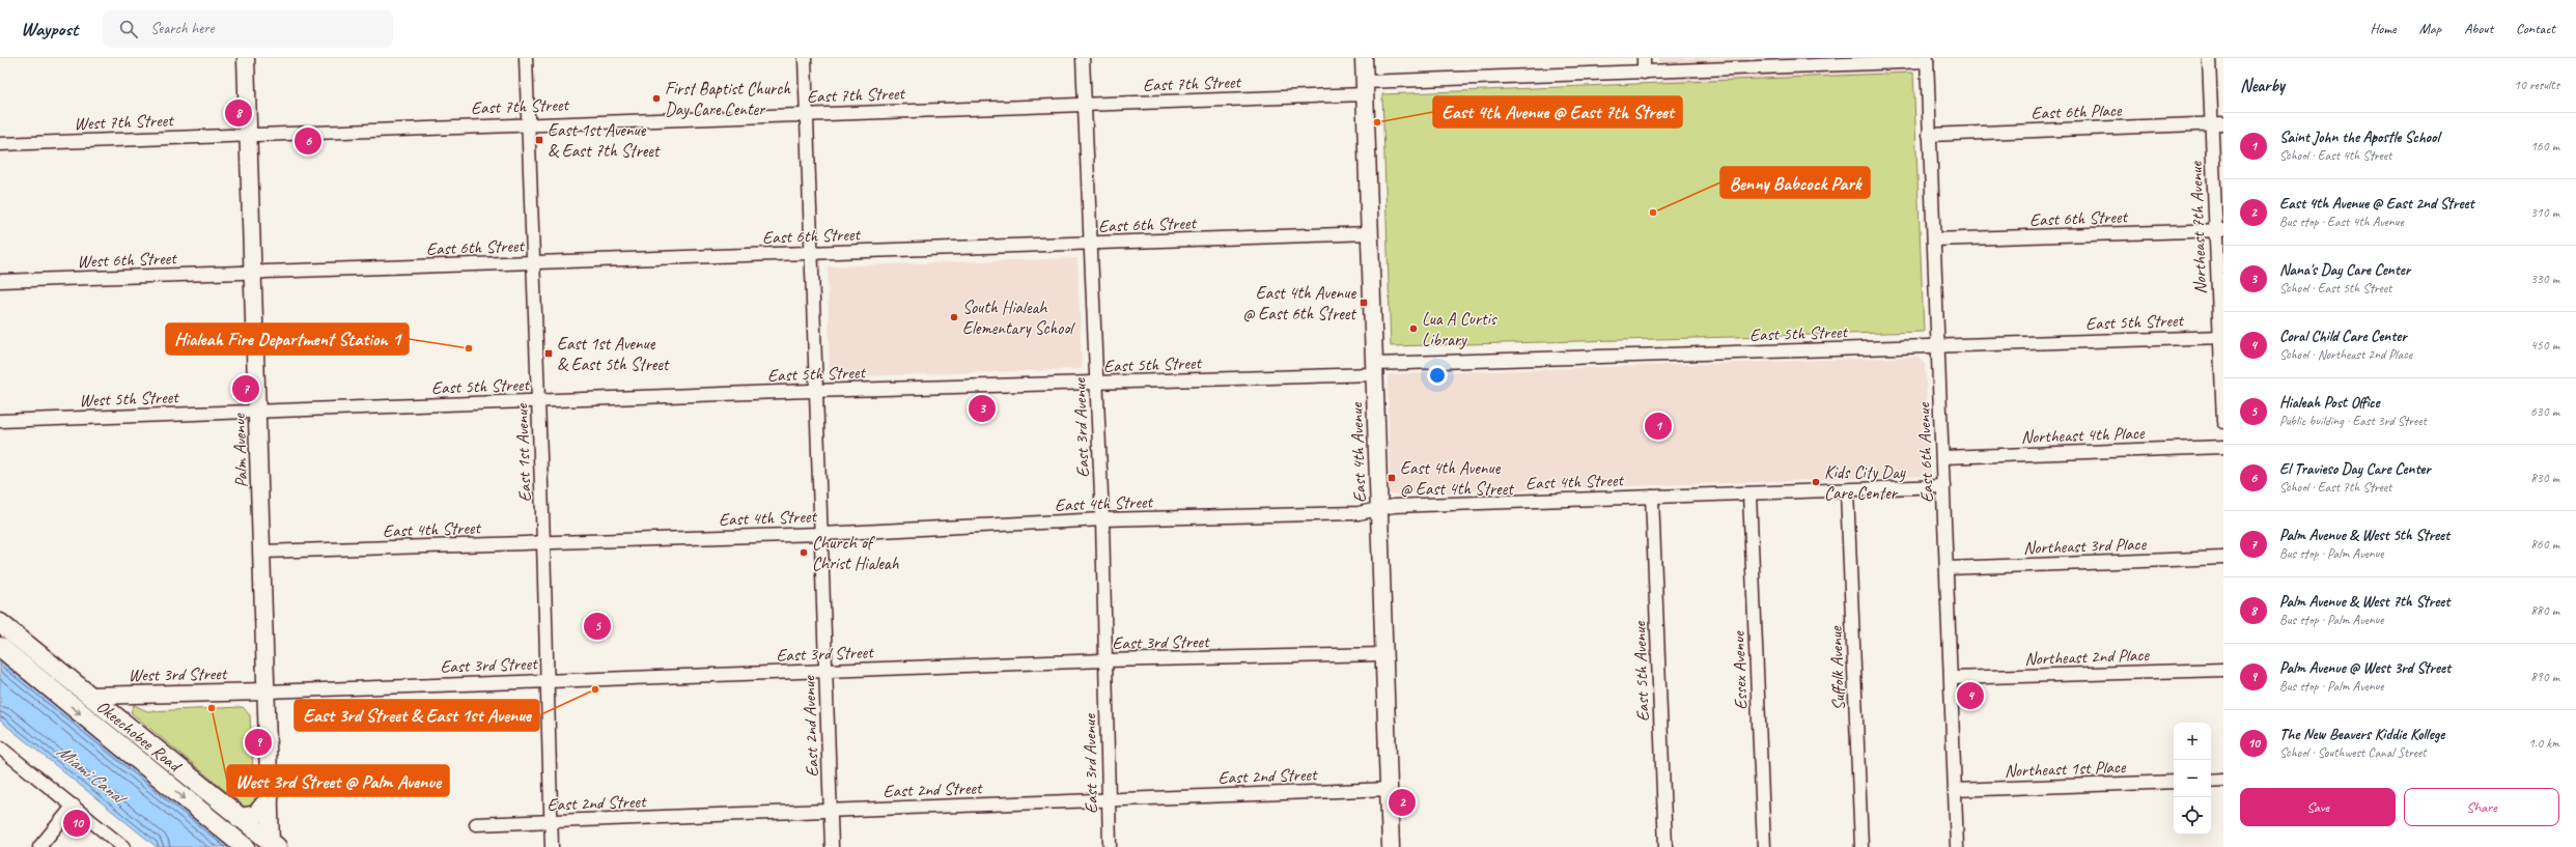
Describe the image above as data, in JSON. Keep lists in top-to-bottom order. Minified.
{"streets":{"highway":["Okeechobee Road"],"main road":["Palm Avenue","East 4th Avenue","West 3rd Street"],"street":["East 7th Street","East 6th Place","West 7th Street","East 6th Street","Northeast 7th Avenue","West 6th Street","East 5th Street","West 5th Street","East 3rd Avenue","Northeast 4th Place","East 1st Avenue","East 6th Avenue","East 4th Street","Northeast 3rd Place","East 3rd Street","Northeast 2nd Place","Suffolk Avenue","Essex Avenue","East 5th Avenue","East 2nd Avenue","Northeast 1st Place","East 2nd Street"]},"crossings":[["East 7th Street","West 7th Street"],["East 7th Street","East 3rd Avenue"],["East 7th Street","Palm Avenue"],["East 7th Street","East 1st Avenue"],["East 7th Street","East 4th Avenue"],["East 7th Street","East 6th Avenue"],["East 7th Street","East 2nd Avenue"],["East 6th Place","Northeast 7th Avenue"],["East 6th Place","East 6th Avenue"],["West 7th Street","Palm Avenue"],["East 6th Street","Northeast 7th Avenue"],["East 6th Street","West 6th Street"],["East 6th Street","East 3rd Avenue"],["East 6th Street","Palm Avenue"],["East 6th Street","East 1st Avenue"],["East 6th Street","East 4th Avenue"],["East 6th Street","East 6th Avenue"],["East 6th Street","East 2nd Avenue"],["Northeast 7th Avenue","East 5th Street"],["West 6th Street","Palm Avenue"],["East 5th Street","West 5th Street"],["East 5th Street","East 3rd Avenue"],["East 5th Street","Palm Avenue"],["East 5th Street","East 1st Avenue"],["East 5th Street","East 4th Avenue"],["East 5th Street","East 6th Avenue"],["East 5th Street","East 2nd Avenue"],["West 5th Street","Palm Avenue"],["East 3rd Avenue","East 4th Street"],["East 3rd Avenue","East 3rd Street"],["East 3rd Avenue","East 2nd Street"],["Northeast 4th Place","East 6th Avenue"],["Palm Avenue","East 4th Street"],["Palm Avenue","East 3rd Street"],["Palm Avenue","West 3rd Street"],["Palm Avenue","Okeechobee Road"],["East 1st Avenue","East 4th Street"],["East 1st Avenue","East 3rd Street"],["East 1st Avenue","East 2nd Street"],["East 4th Avenue","East 4th Street"],["East 4th Avenue","East 3rd Street"],["East 4th Avenue","East 2nd Street"],["East 6th Avenue","East 4th Street"],["East 6th Avenue","Northeast 3rd Place"],["East 6th Avenue","Northeast 2nd Place"],["East 6th Avenue","Northeast 1st Place"],["East 4th Street","Suffolk Avenue"],["East 4th Street","Essex Avenue"],["East 4th Street","East 5th Avenue"],["East 4th Street","East 2nd Avenue"],["East 3rd Street","West 3rd Street"],["East 3rd Street","East 2nd Avenue"],["West 3rd Street","Okeechobee Road"],["East 2nd Avenue","East 2nd Street"]],"water":["Miami Canal"],"places":{"other":["First Baptist Church Day Care Center","East 4th Avenue @ East 7th Street","Benny Babcock Park","South Hialeah Elementary School","Lua A Curtis Library","Hialeah Fire Department Station 1","Kids City Day Care Center","Church of Christ Hialeah","East 3rd Street & East 1st Avenue","West 3rd Street @ Palm Avenue"],"transit":["East 1st Avenue & East 7th Street","East 4th Avenue @ East 6th Street","East 1st Avenue & East 5th Street","East 4th Avenue @ East 4th Street"]},"page":{"header":"Waypost","search":"Search here","nav":["Home","Map","About","Contact"],"heading":["Nearby","10 results"],"pins":["8","6","7","3","1","5","4","9","2","10"],"list":[{"mark":"1","name":"Saint John the Apostle School","note":"School · East 4th Street","value":"160 m"},{"mark":"2","name":"East 4th Avenue @ East 2nd Street","note":"Bus stop · East 4th Avenue","value":"310 m"},{"mark":"3","name":"Nana's Day Care Center","note":"School · East 5th Street","value":"330 m"},{"mark":"4","name":"Coral Child Care Center","note":"School · Northeast 2nd Place","value":"450 m"},{"mark":"5","name":"Hialeah Post Office","note":"Public building · East 3rd Street","value":"630 m"},{"mark":"6","name":"El Travieso Day Care Center","note":"School · East 7th Street","value":"830 m"},{"mark":"7","name":"Palm Avenue & West 5th Street","note":"Bus stop · Palm Avenue","value":"860 m"},{"mark":"8","name":"Palm Avenue & West 7th Street","note":"Bus stop · Palm Avenue","value":"880 m"},{"mark":"9","name":"Palm Avenue @ West 3rd Street","note":"Bus stop · Palm Avenue","value":"890 m"},{"mark":"10","name":"The New Beavers Kiddie Kollege","note":"School · Southwest Canal Street","value":"1.0 km"}],"map_buttons":["+","−"],"buttons":["Save","Share"]}}
